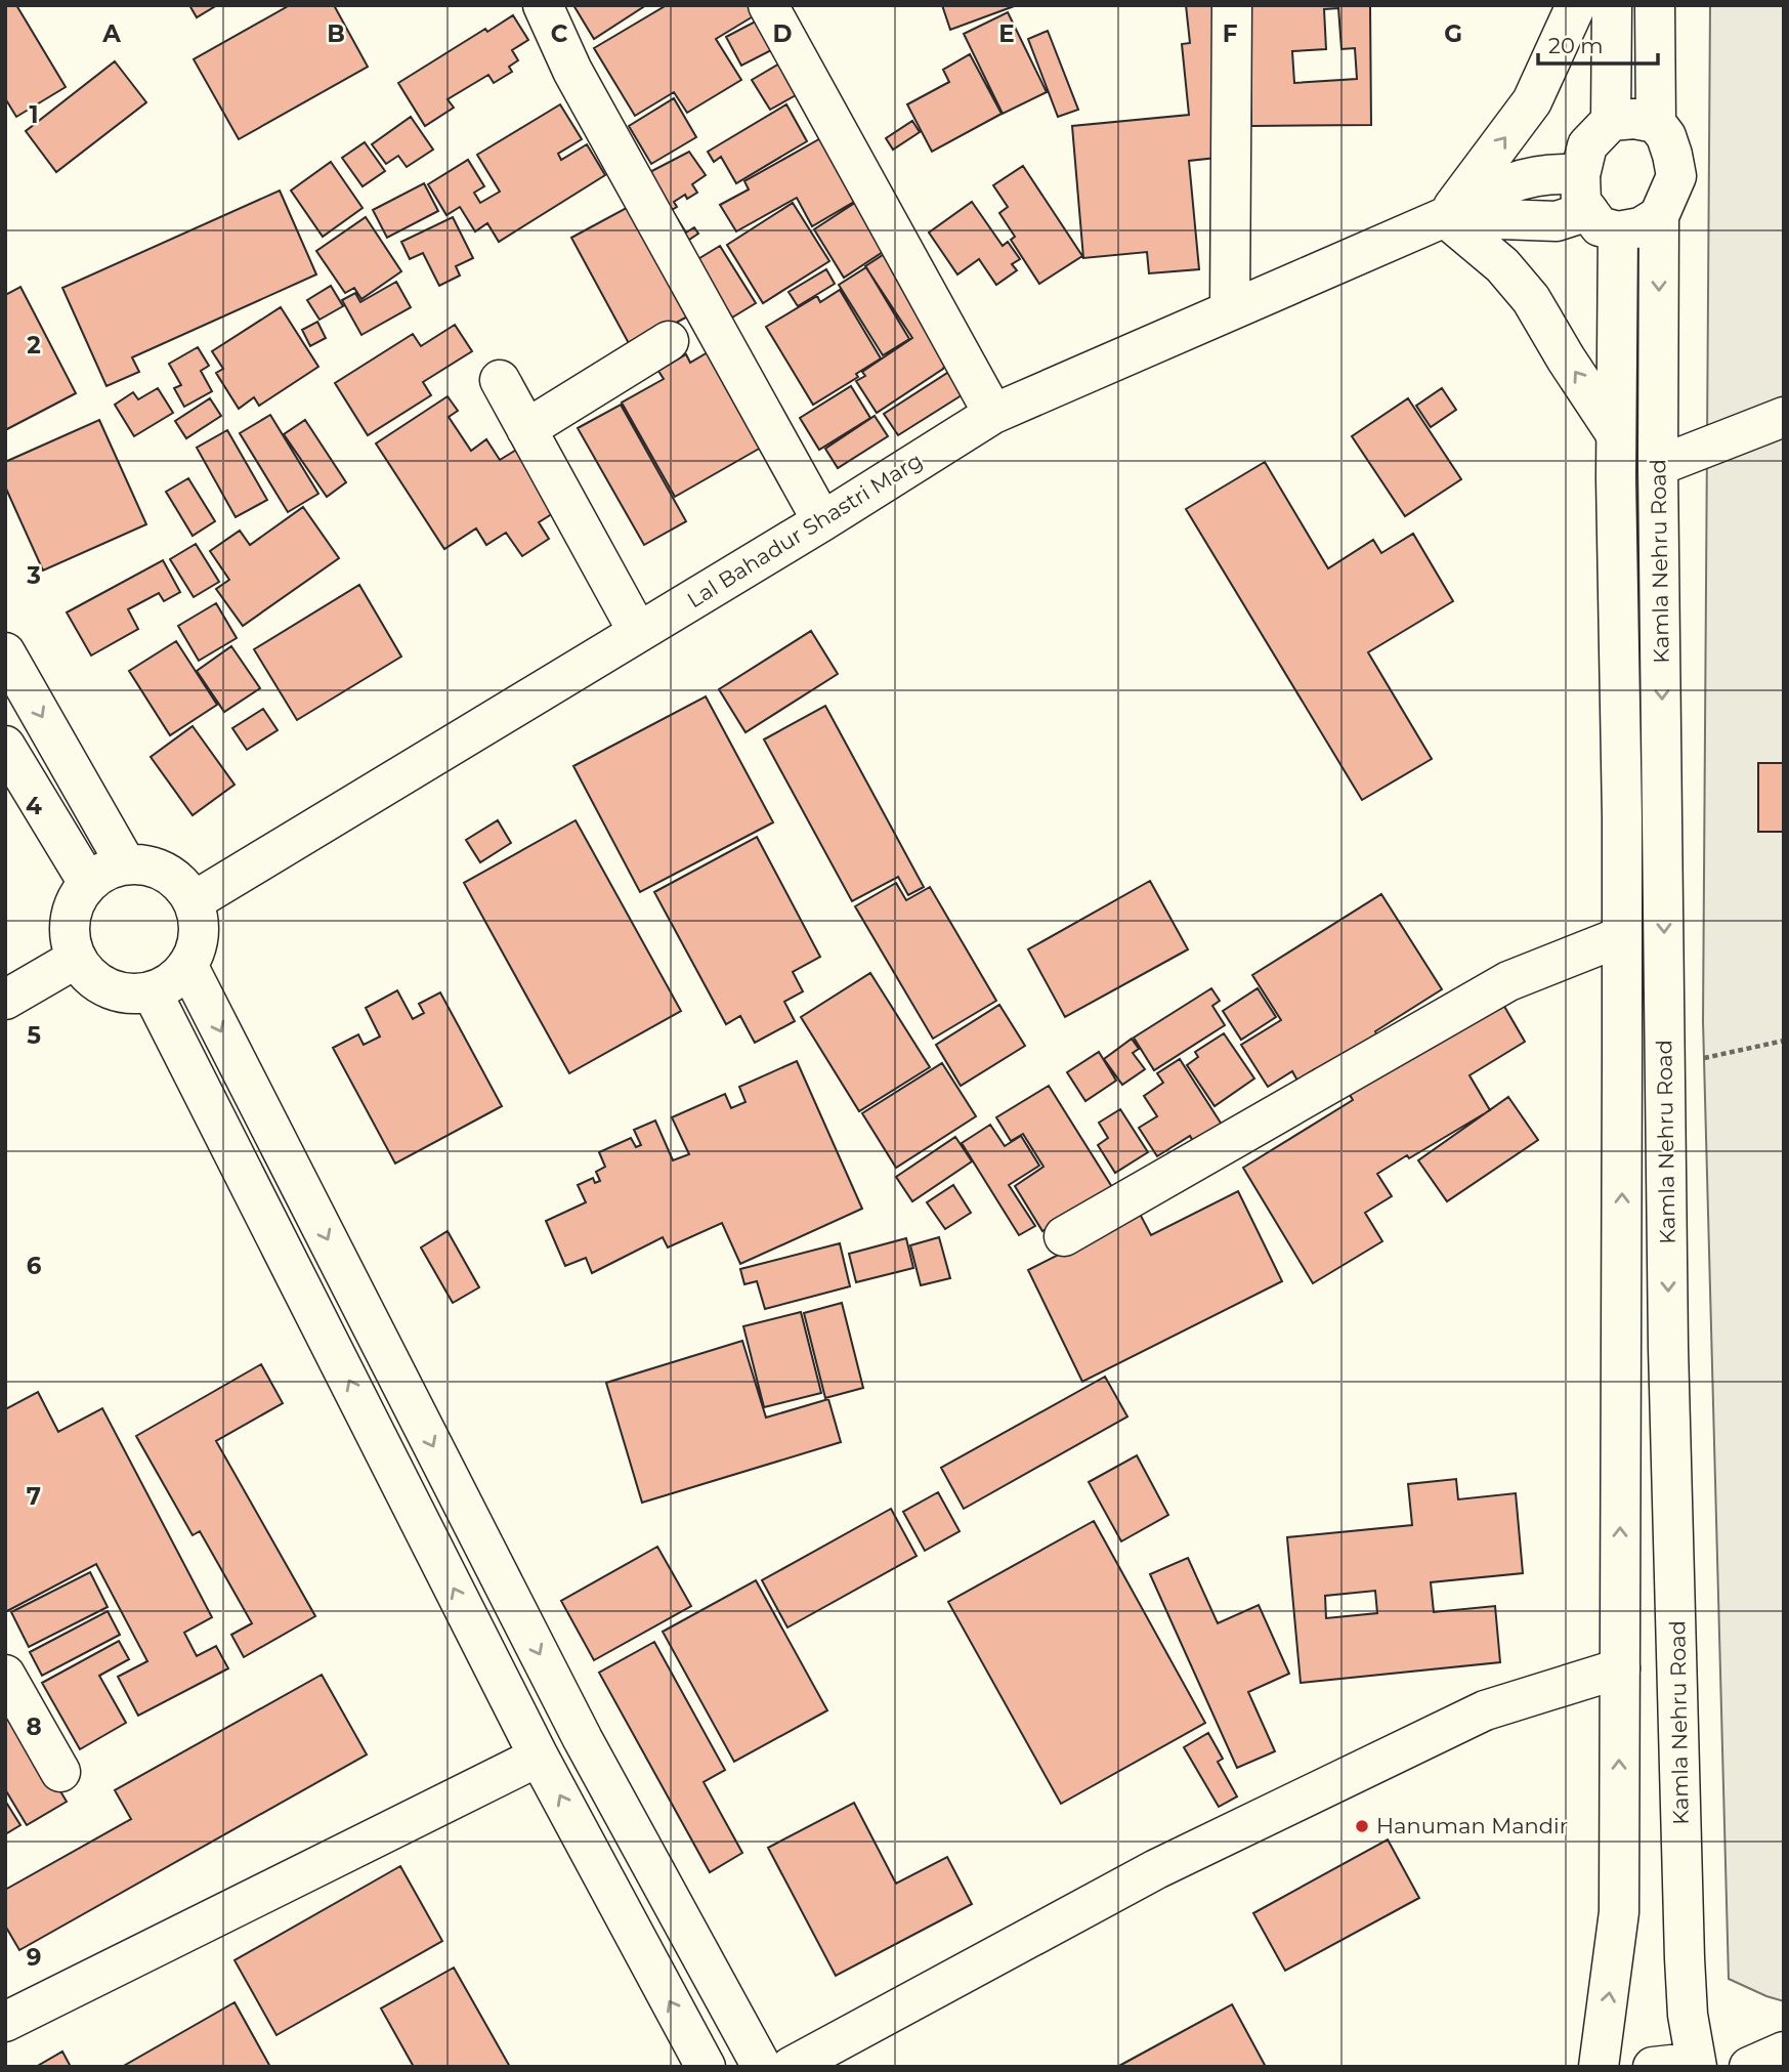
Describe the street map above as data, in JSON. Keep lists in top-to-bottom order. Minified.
{"streets":{"street":["Lal Bahadur Shastri Marg","Kamla Nehru Road"]},"places":["Hanuman Mandir"],"scale_bar":"20 m","grid":{"columns":["A","B","C","D","E","F","G"],"rows":["1","2","3","4","5","6","7","8","9"]}}
